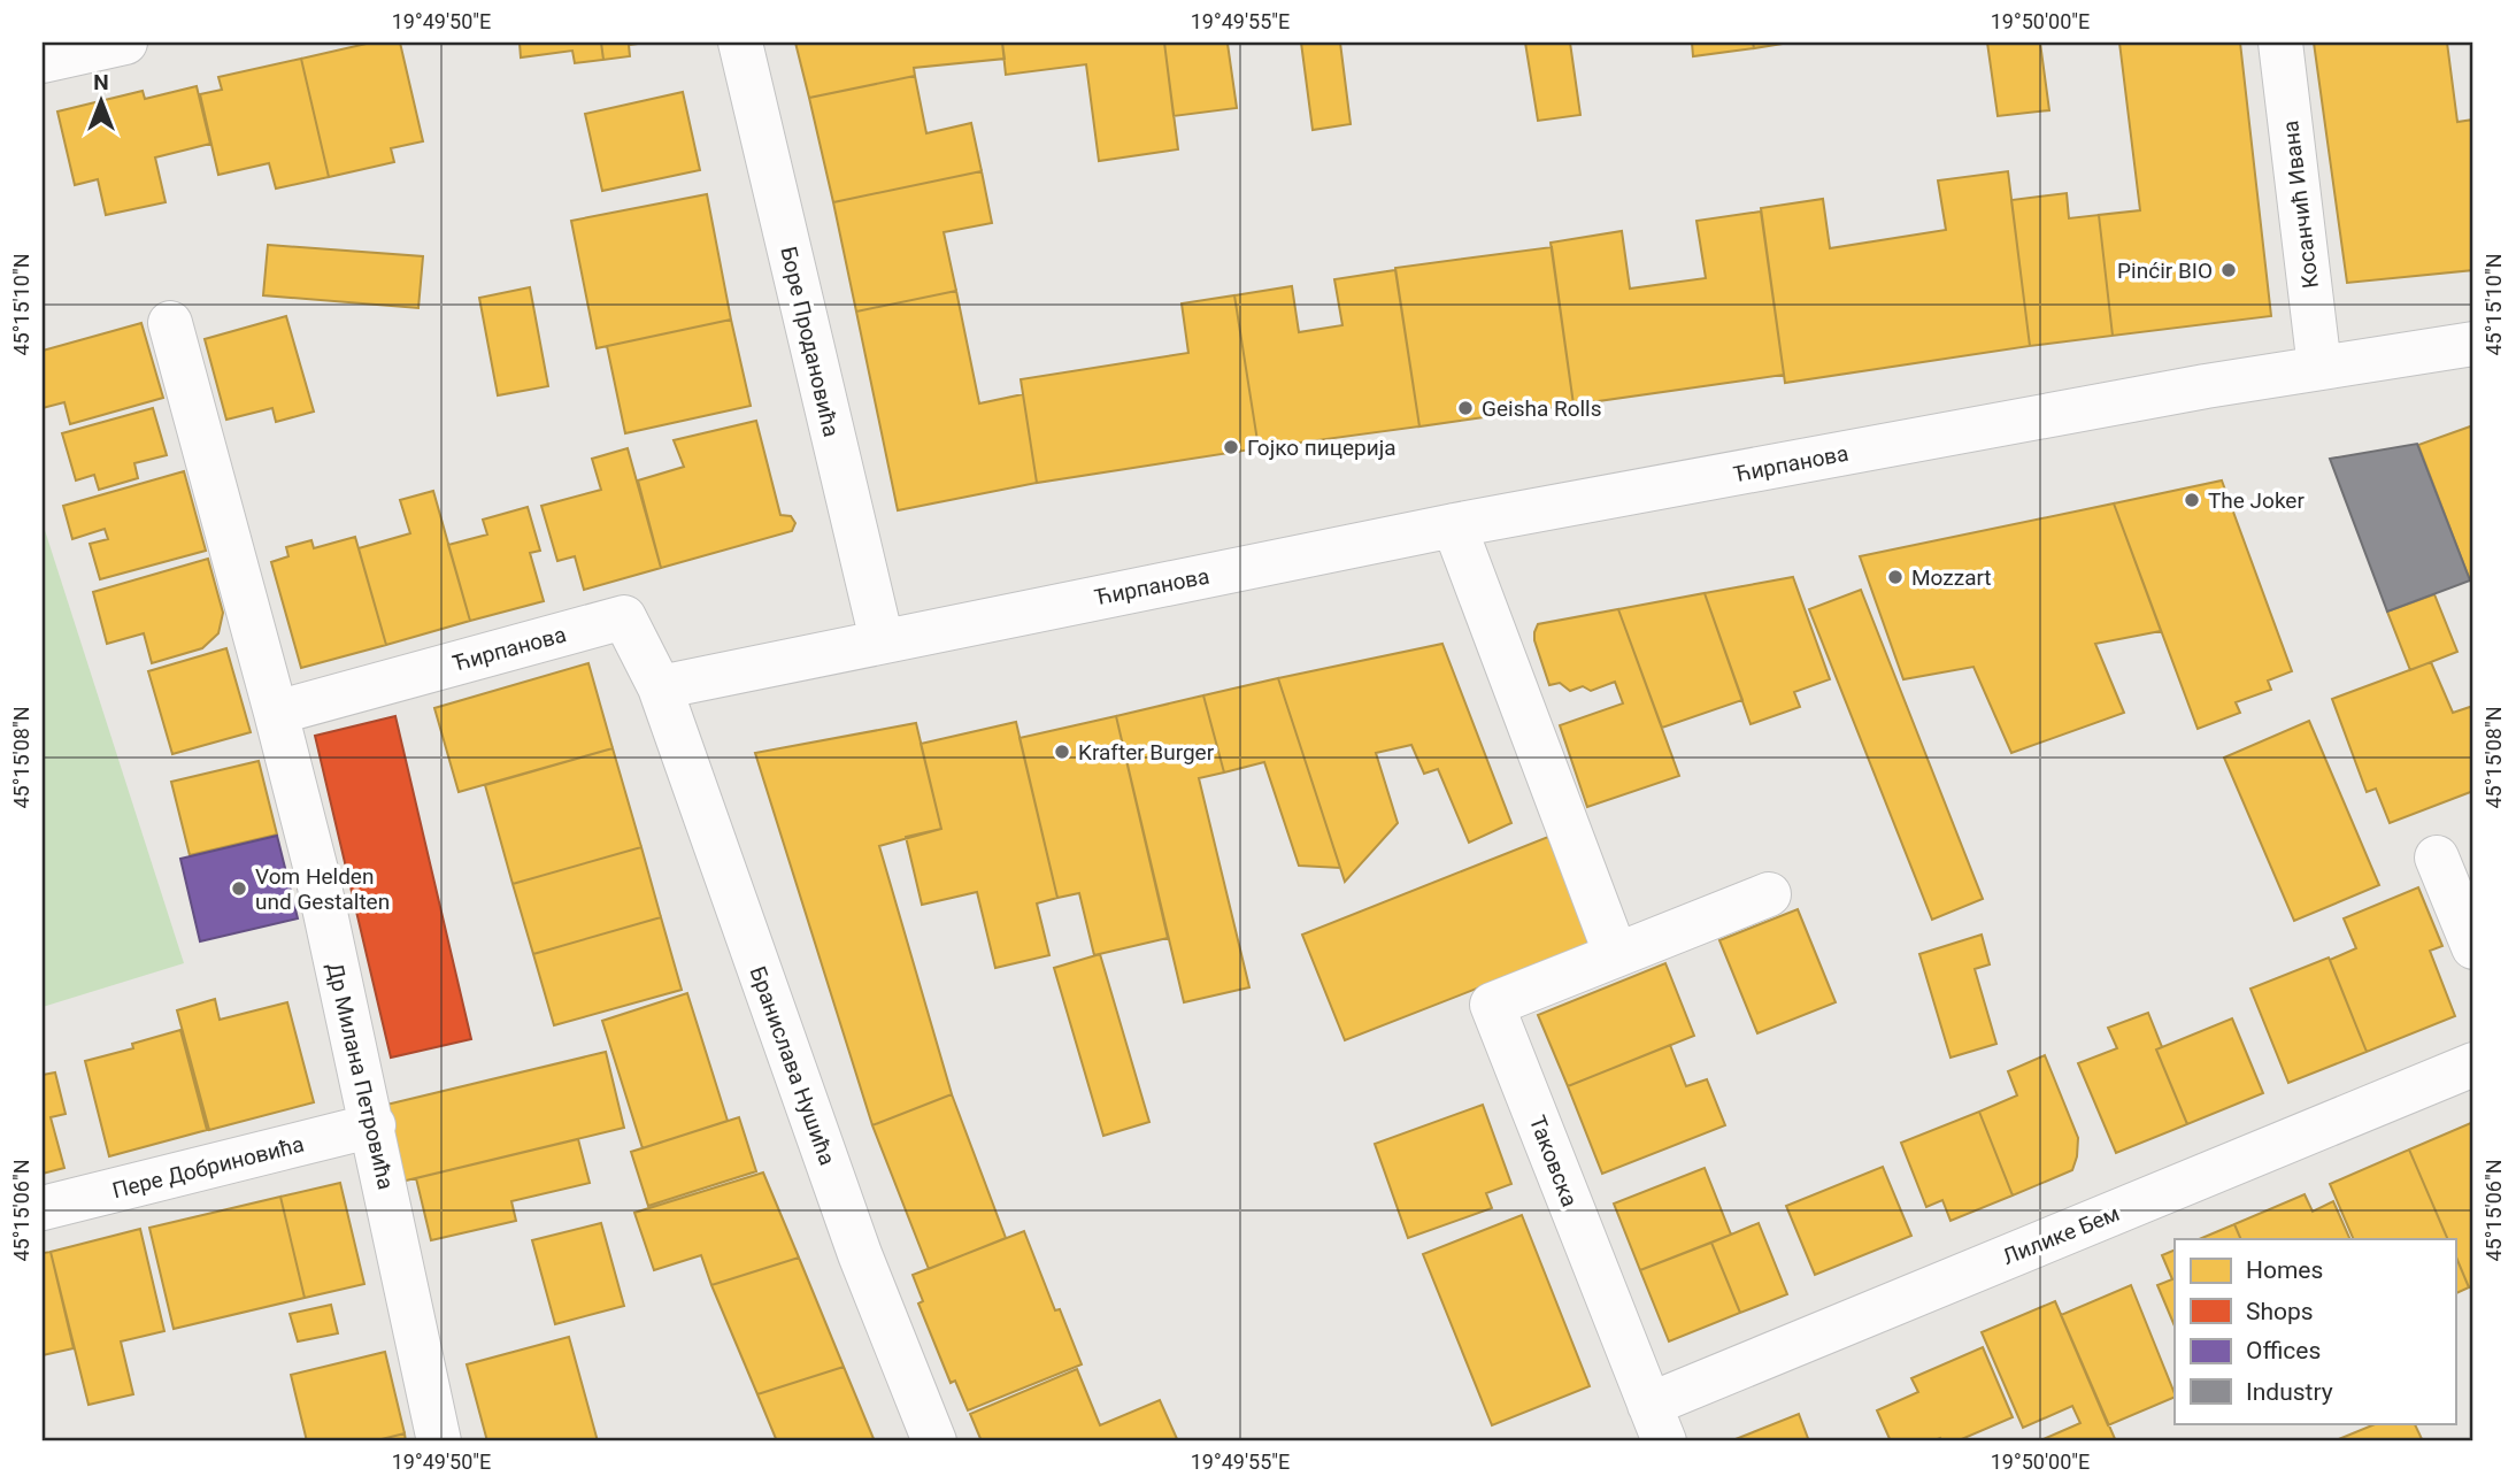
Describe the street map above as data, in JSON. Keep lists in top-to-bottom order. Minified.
{"streets":{"street":["Косанчић Ивана","Боре Продановића","Ћирпанова","Бранислава Нушића","Др Милана Петровића","Таковска","Пере Добриновића","Лилике Бем"]},"crossings":[["Косанчић Ивана","Ћирпанова"],["Боре Продановића","Ћирпанова"],["Ћирпанова","Бранислава Нушића"],["Ћирпанова","Др Милана Петровића"],["Др Милана Петровића","Пере Добриновића"],["Таковска","Лилике Бем"]],"places":["Pinćir BIO","Geisha Rolls","Гојко пицерија","The Joker","Mozzart","Krafter Burger","Vom Helden und Gestalten"],"legend":["Homes","Shops","Offices","Industry"],"north":"top","coordinates":["19°49'50\"E","19°49'55\"E","19°50'00\"E","45°15'10\"N","45°15'08\"N","45°15'06\"N"]}
